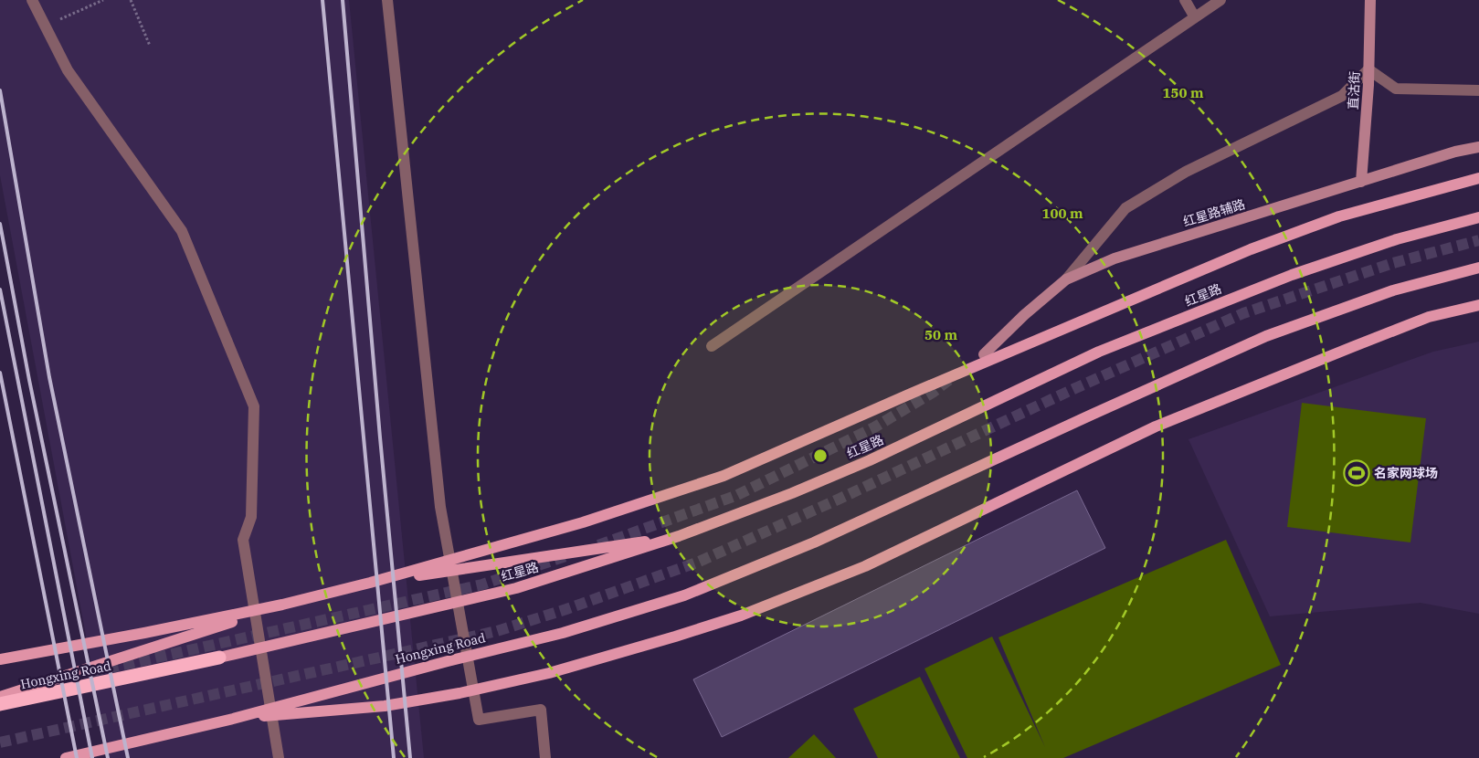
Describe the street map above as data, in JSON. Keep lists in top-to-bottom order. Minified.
{"streets":{"highway":["Hongxing Road"],"main road":["直沽街","红星路辅路","红星路"]},"crossings":[["直沽街","红星路辅路"],["红星路","Hongxing Road"]],"places":{"sports":["名家网球场"]},"rings":["150 m","100 m","50 m"]}
